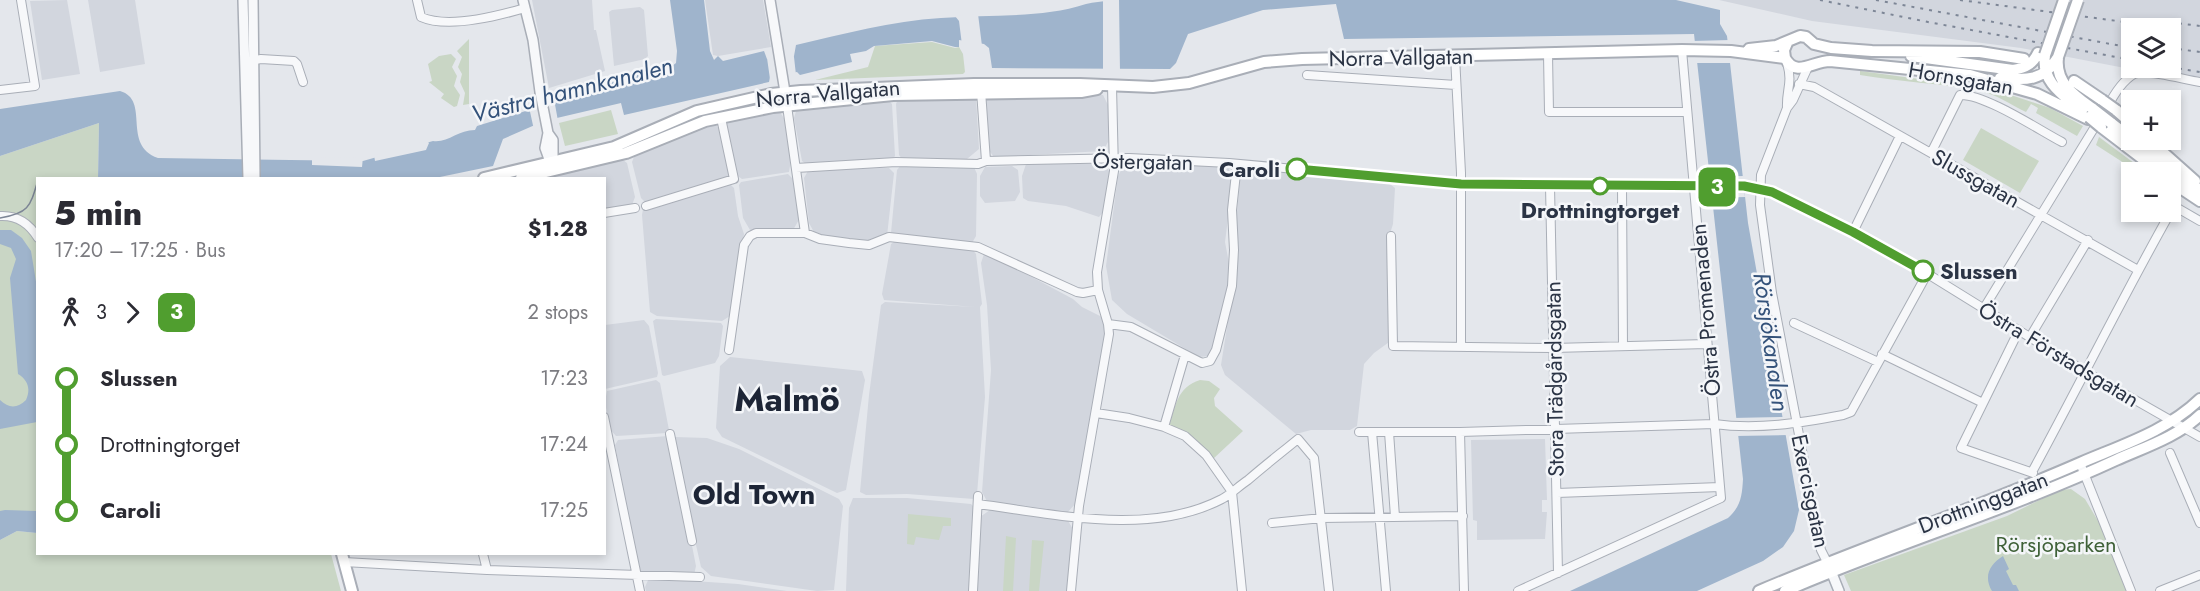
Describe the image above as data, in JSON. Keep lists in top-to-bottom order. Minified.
{"streets":{"main road":["Norra Vallgatan","Hornsgatan","Drottninggatan"],"street":["Östergatan","Slussgatan","Östra Promenaden","Östra Förstadsgatan","Stora Trädgårdsgatan","Exercisgatan"]},"crossings":[["Norra Vallgatan","Hornsgatan"],["Norra Vallgatan","Östra Promenaden"],["Hornsgatan","Exercisgatan"],["Östergatan","Östra Förstadsgatan"],["Östergatan","Stora Trädgårdsgatan"],["Slussgatan","Exercisgatan"],["Östra Promenaden","Östra Förstadsgatan"],["Östra Promenaden","Stora Trädgårdsgatan"],["Östra Förstadsgatan","Exercisgatan"],["Östra Förstadsgatan","Drottninggatan"],["Exercisgatan","Drottninggatan"]],"districts":["Malmö","Old Town"],"water":["Västra hamnkanalen","Rörsjökanalen"],"parks":["Rörsjöparken"],"places":["Caroli","Drottningtorget","Slussen"],"lines":["bus line 3"],"page":{"on_map":"3","map_buttons":["+","−"],"heading":["5 min","17:20 – 17:25 · Bus","$1.28"],"legs":["3","3","2 stops"],"list":[{"name":"Slussen","value":"17:23"},{"name":"Drottningtorget","value":"17:24"},{"name":"Caroli","value":"17:25"}]}}
